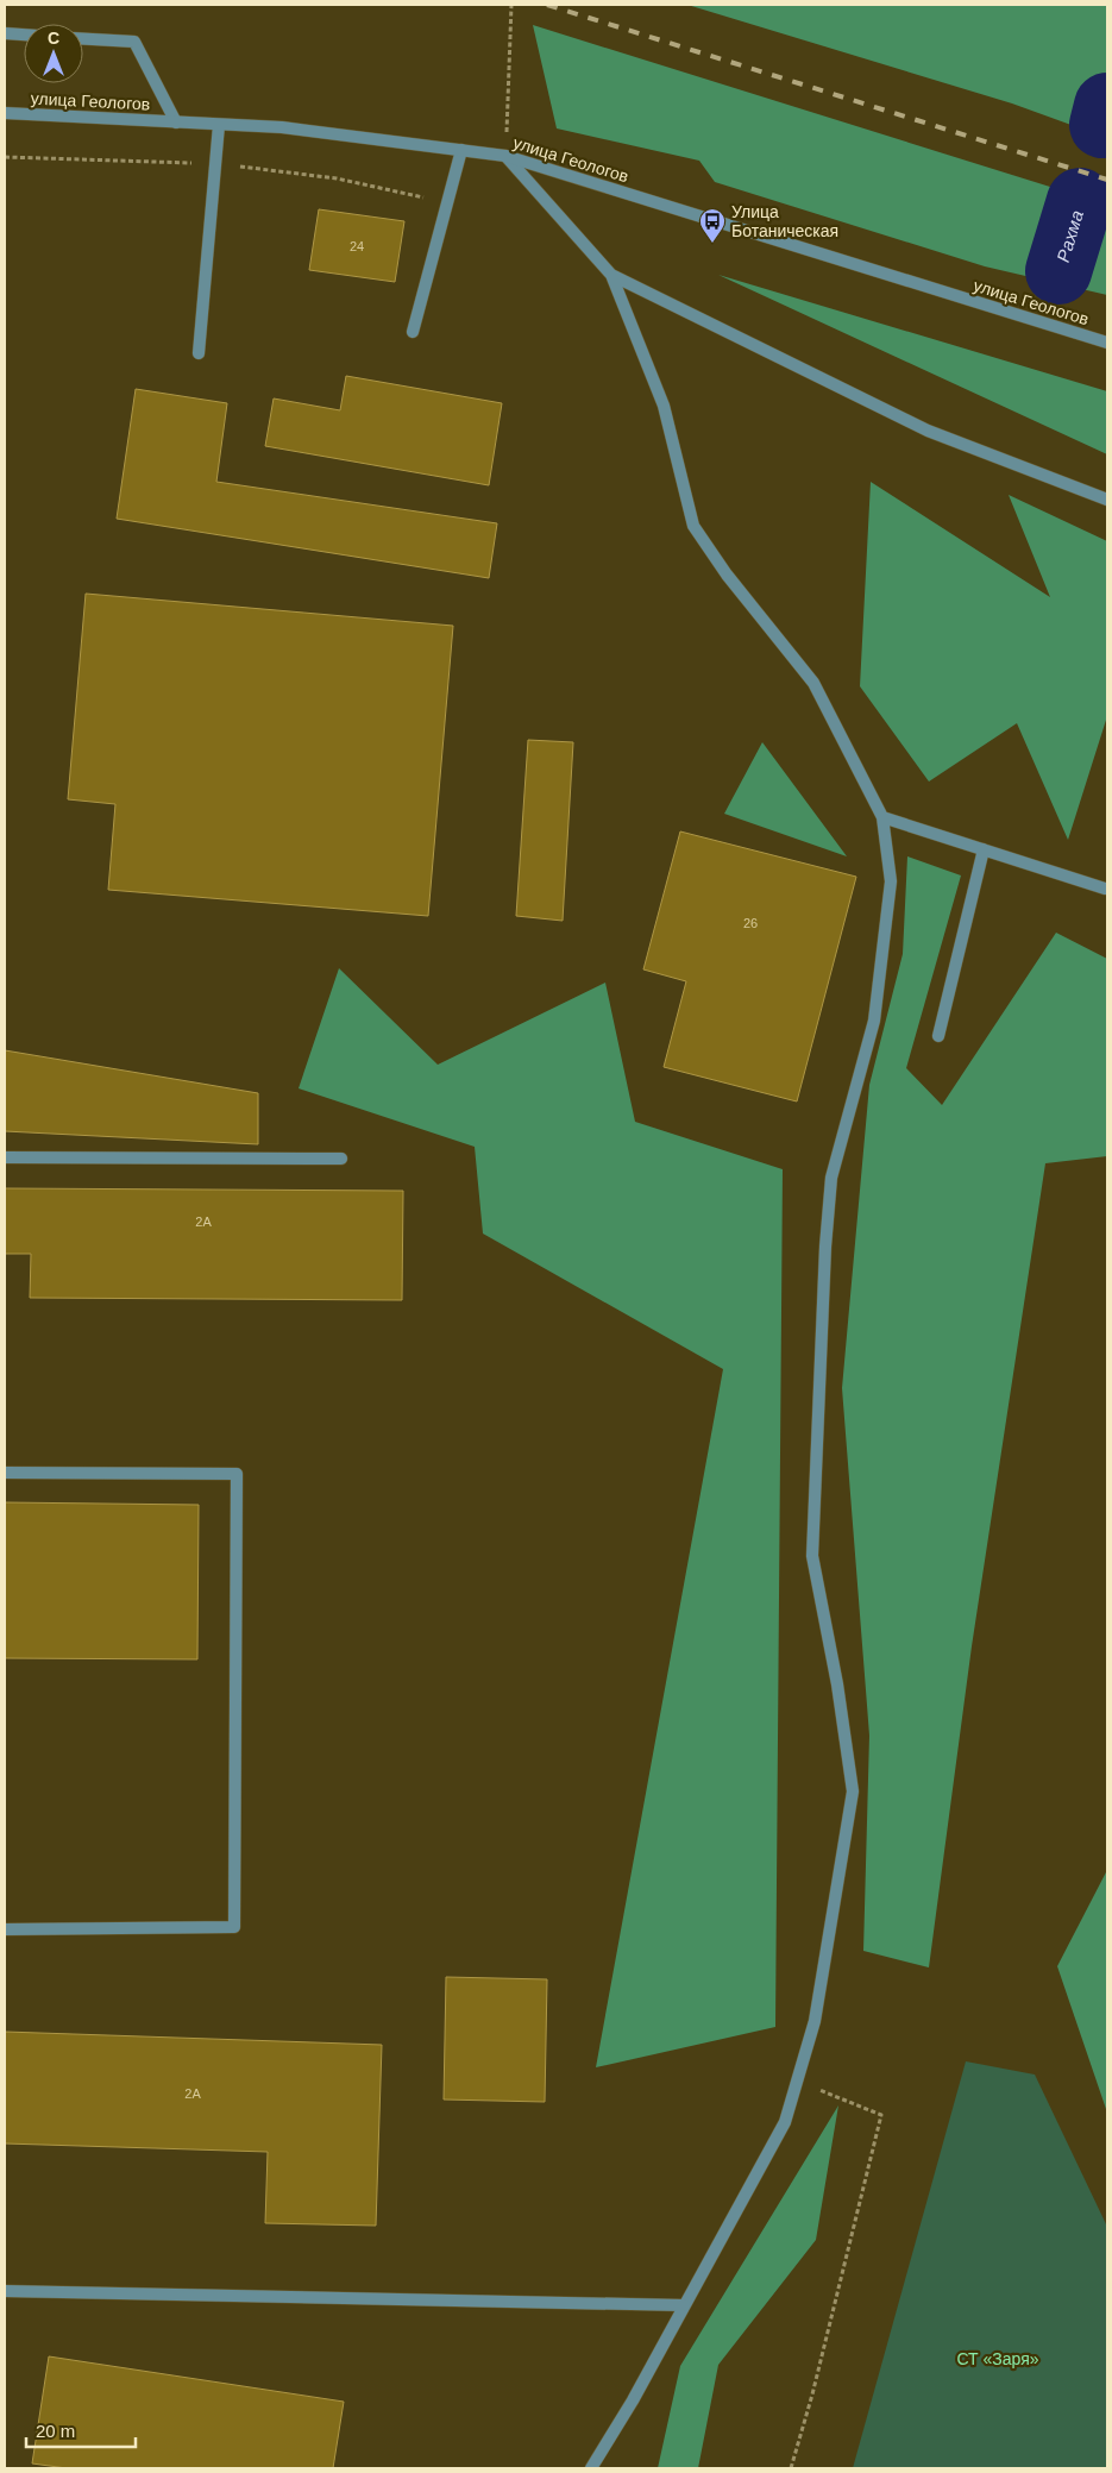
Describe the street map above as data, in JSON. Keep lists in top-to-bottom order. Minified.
{"streets":{"street":["улица Геологов"]},"water":["Рахма"],"parks":["СТ «Заря»"],"places":{"bus stop":["Улица Ботаническая"]},"house_numbers":["24","26","2А","2А"],"scale_bar":"20 m","north":"top"}
